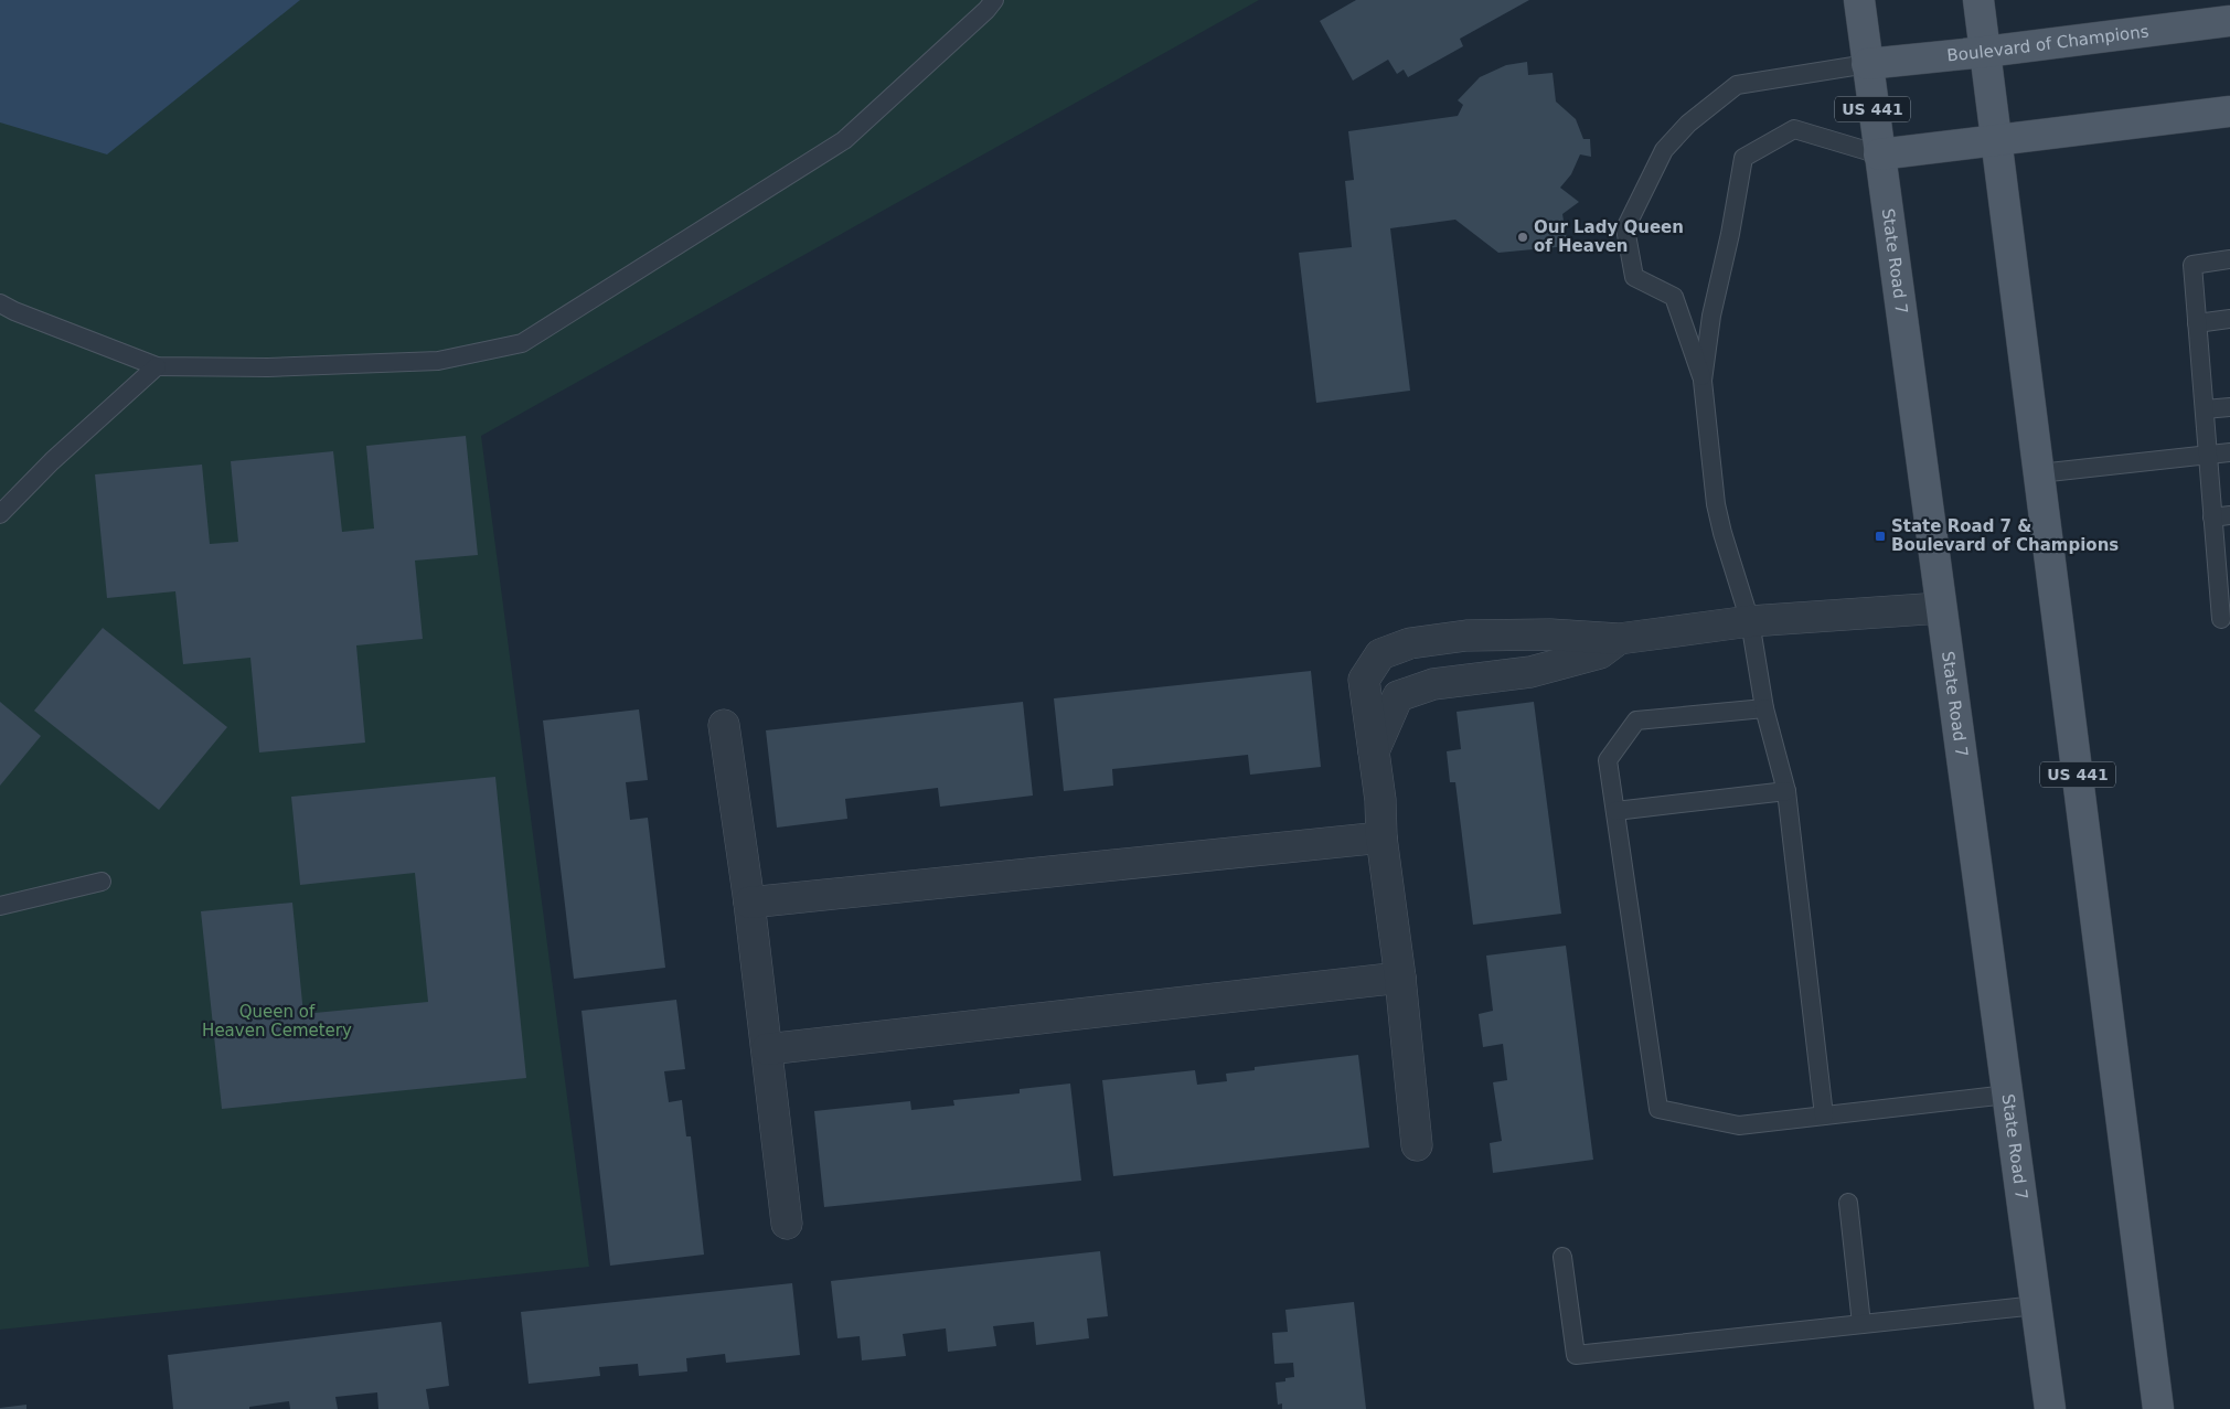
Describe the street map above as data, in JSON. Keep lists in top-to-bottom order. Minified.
{"streets":{"main road":["Boulevard of Champions","US 441","State Road 7"]},"crossings":[["Boulevard of Champions","US 441"],["Boulevard of Champions","State Road 7"]],"parks":["Queen of Heaven Cemetery"],"places":{"other":["Our Lady Queen of Heaven"],"transit":["State Road 7 & Boulevard of Champions"]}}
